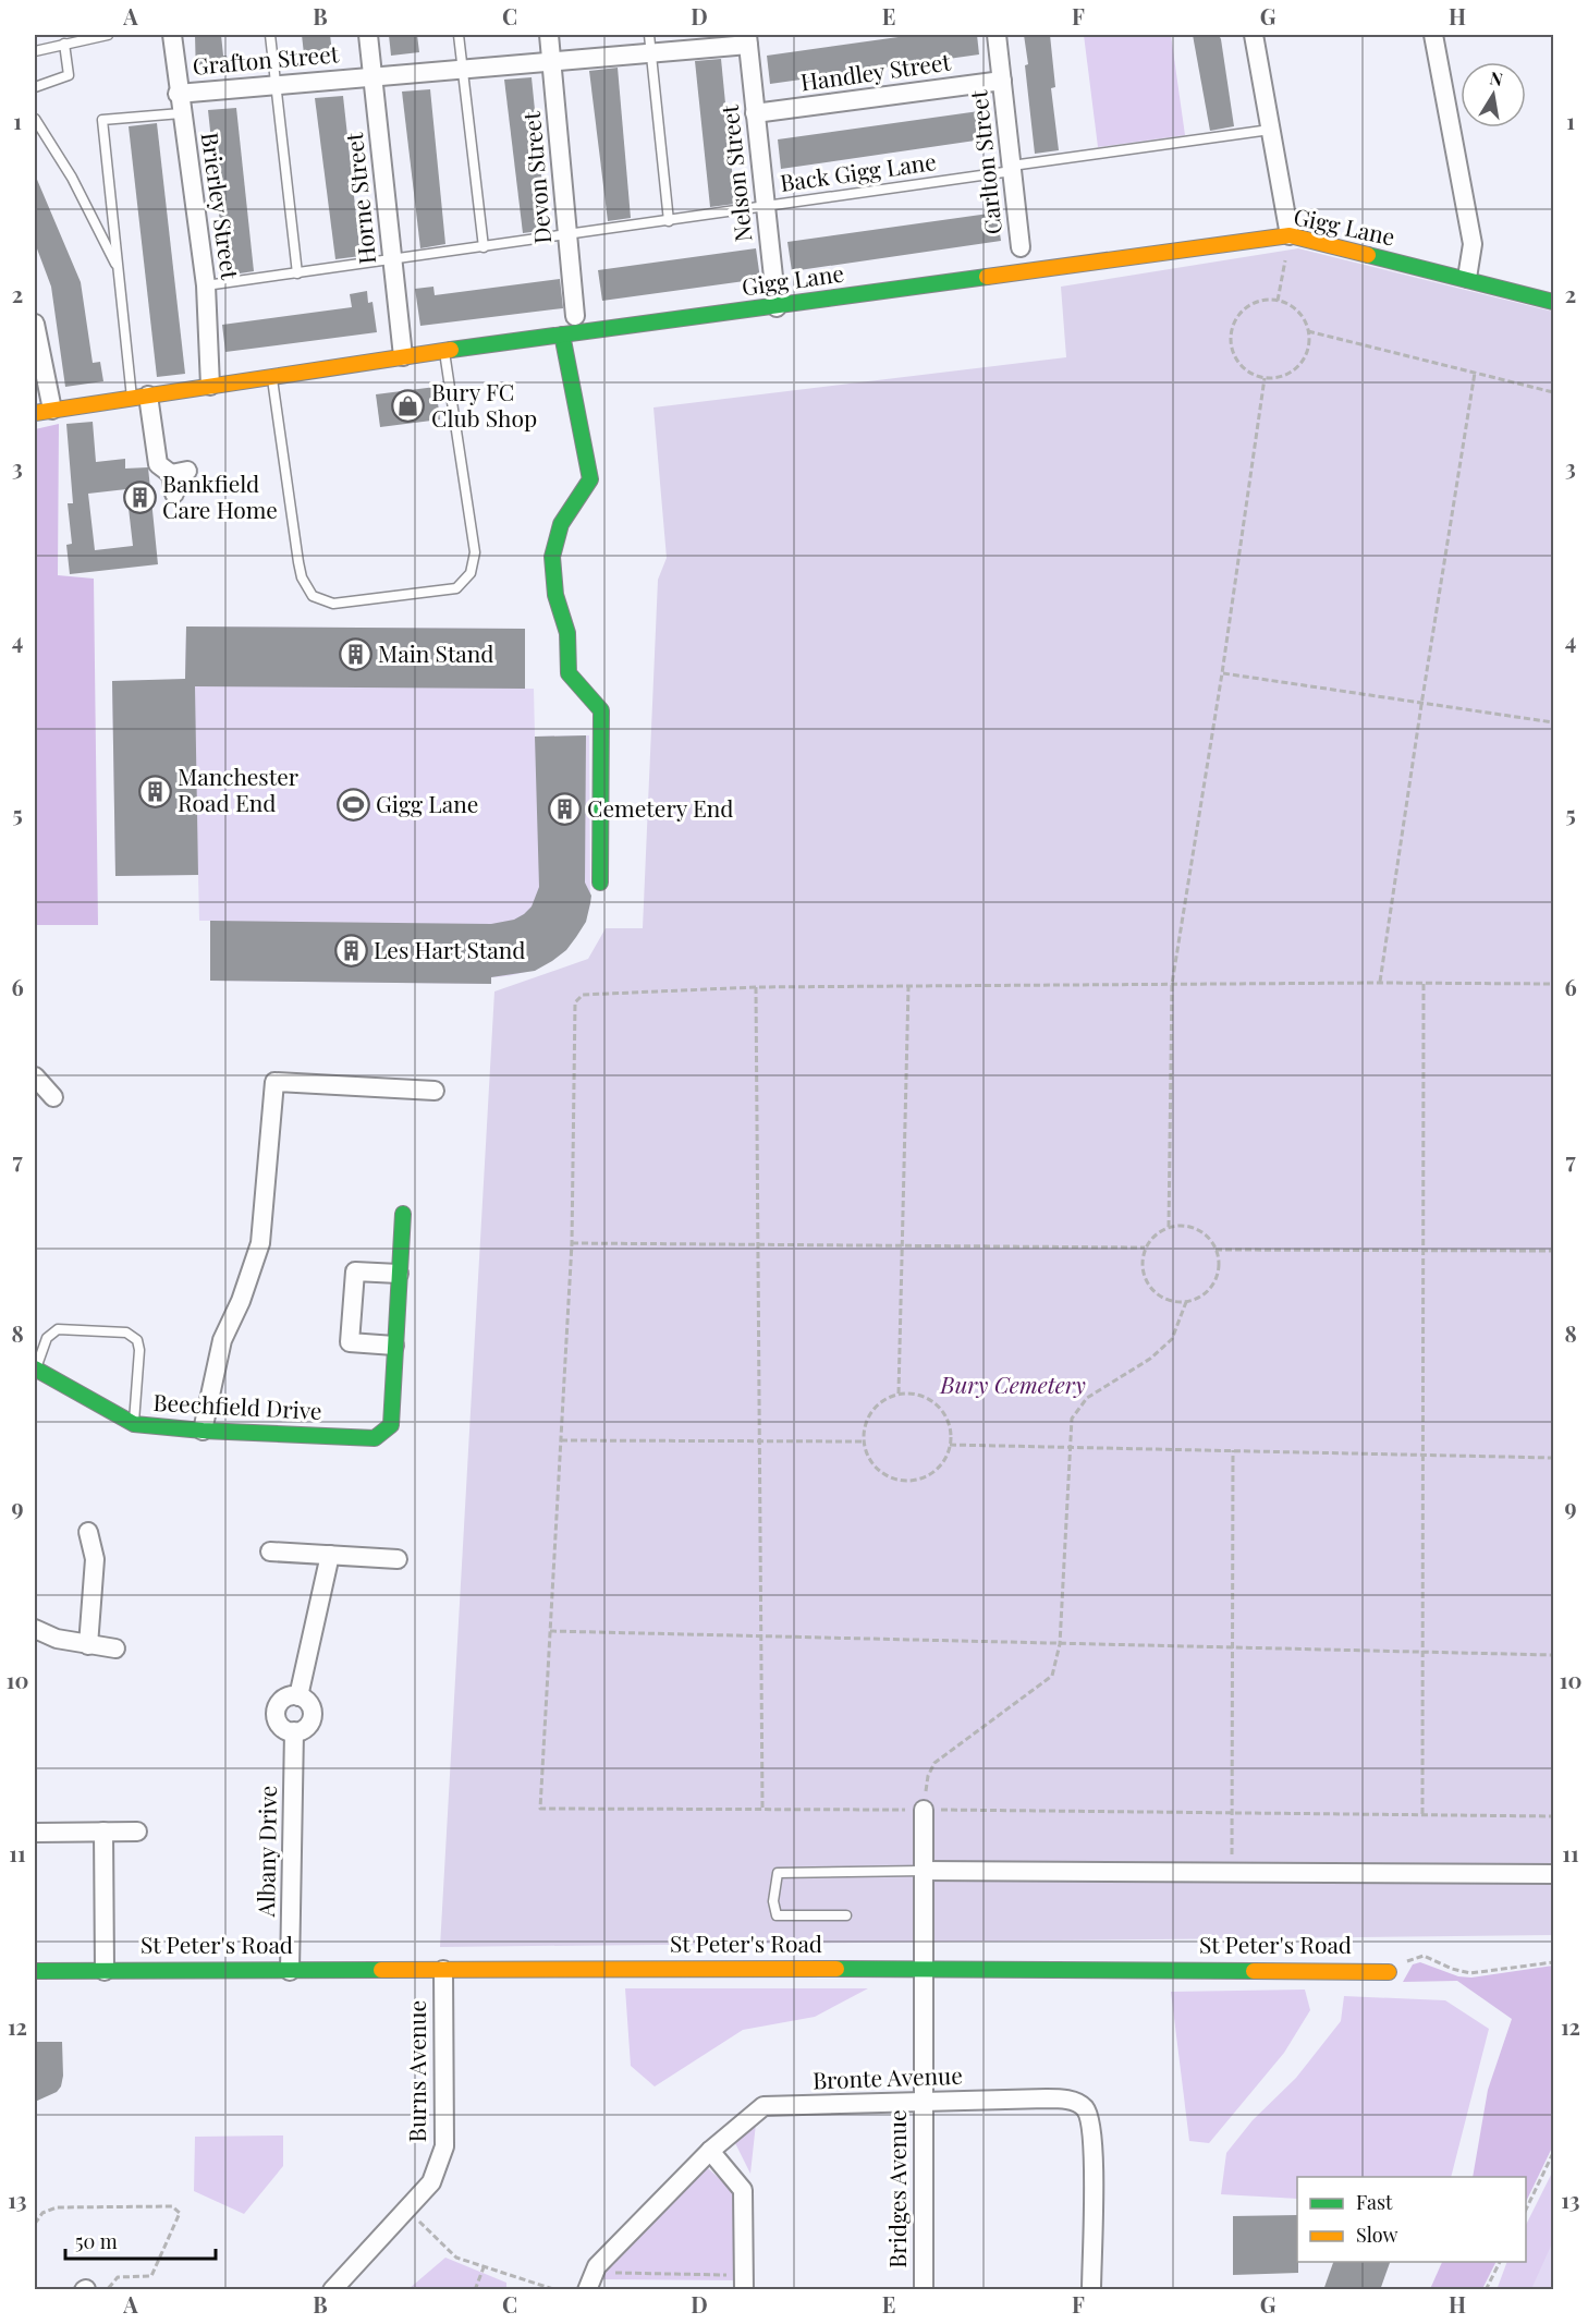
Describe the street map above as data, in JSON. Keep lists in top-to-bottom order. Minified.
{"streets":{"street":["Grafton Street","Handley Street","Carlton Street","Nelson Street","Devon Street","Horne Street","Brierley Street","Gigg Lane","Beechfield Drive","Albany Drive","St Peter's Road","Burns Avenue","Bronte Avenue","Bridges Avenue"],"lane":["Back Gigg Lane"]},"crossings":[["Grafton Street","Nelson Street"],["Grafton Street","Devon Street"],["Grafton Street","Horne Street"],["Grafton Street","Brierley Street"],["Handley Street","Carlton Street"],["Handley Street","Nelson Street"],["Carlton Street","Back Gigg Lane"],["Nelson Street","Back Gigg Lane"],["Nelson Street","Gigg Lane"],["Back Gigg Lane","Devon Street"],["Back Gigg Lane","Horne Street"],["Back Gigg Lane","Brierley Street"],["Horne Street","Gigg Lane"],["Brierley Street","Gigg Lane"],["Albany Drive","St Peter's Road"],["St Peter's Road","Burns Avenue"],["St Peter's Road","Bridges Avenue"],["Bronte Avenue","Bridges Avenue"]],"parks":["Bury Cemetery"],"places":{"shop":["Bury FC Club Shop"],"building":["Bankfield Care Home","Main Stand","Manchester Road End","Cemetery End","Les Hart Stand"],"sports":["Gigg Lane"]},"legend":["Fast","Slow"],"scale_bar":"50 m","north":"top","grid":{"columns":["A","B","C","D","E","F","G","H"],"rows":["1","2","3","4","5","6","7","8","9","10","11","12","13"]}}
